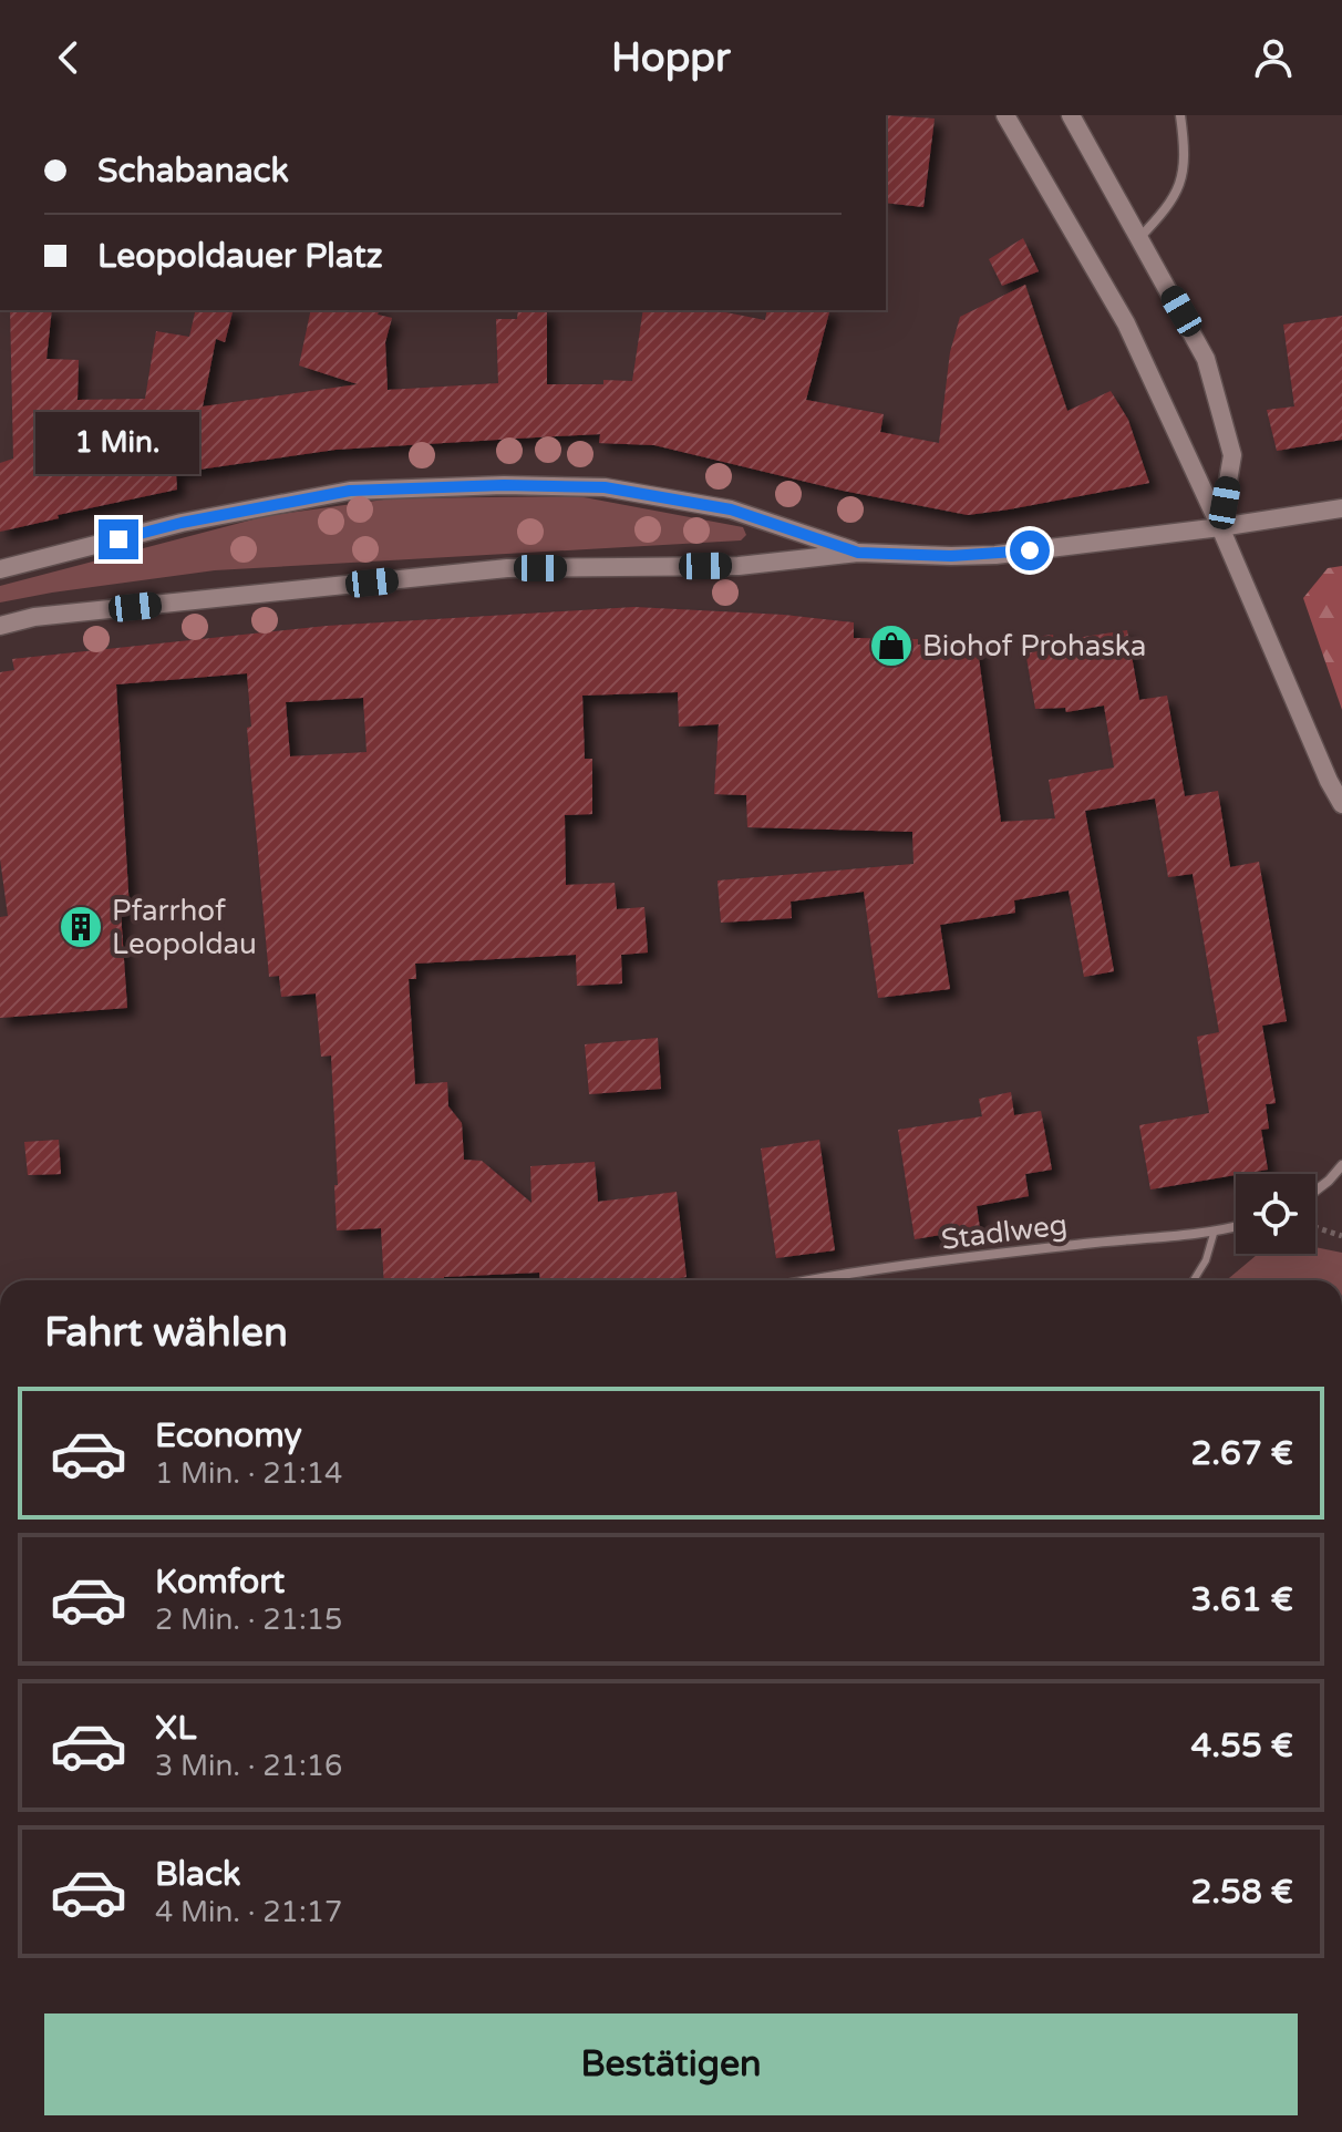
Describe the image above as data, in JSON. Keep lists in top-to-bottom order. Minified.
{"streets":{"street":["Stadlweg"]},"places":{"shop":["Biohof Prohaska"],"building":["Pfarrhof Leopoldau"]},"page":{"header":"Hoppr","banner":["Schabanack","Leopoldauer Platz"],"bubble":"1 Min.","heading":"Fahrt wählen","list":[{"name":"Economy","note":"1 Min. · 21:14","value":"2.67 €"},{"name":"Komfort","note":"2 Min. · 21:15","value":"3.61 €"},{"name":"XL","note":"3 Min. · 21:16","value":"4.55 €"},{"name":"Black","note":"4 Min. · 21:17","value":"2.58 €"}],"buttons":"Bestätigen"}}
